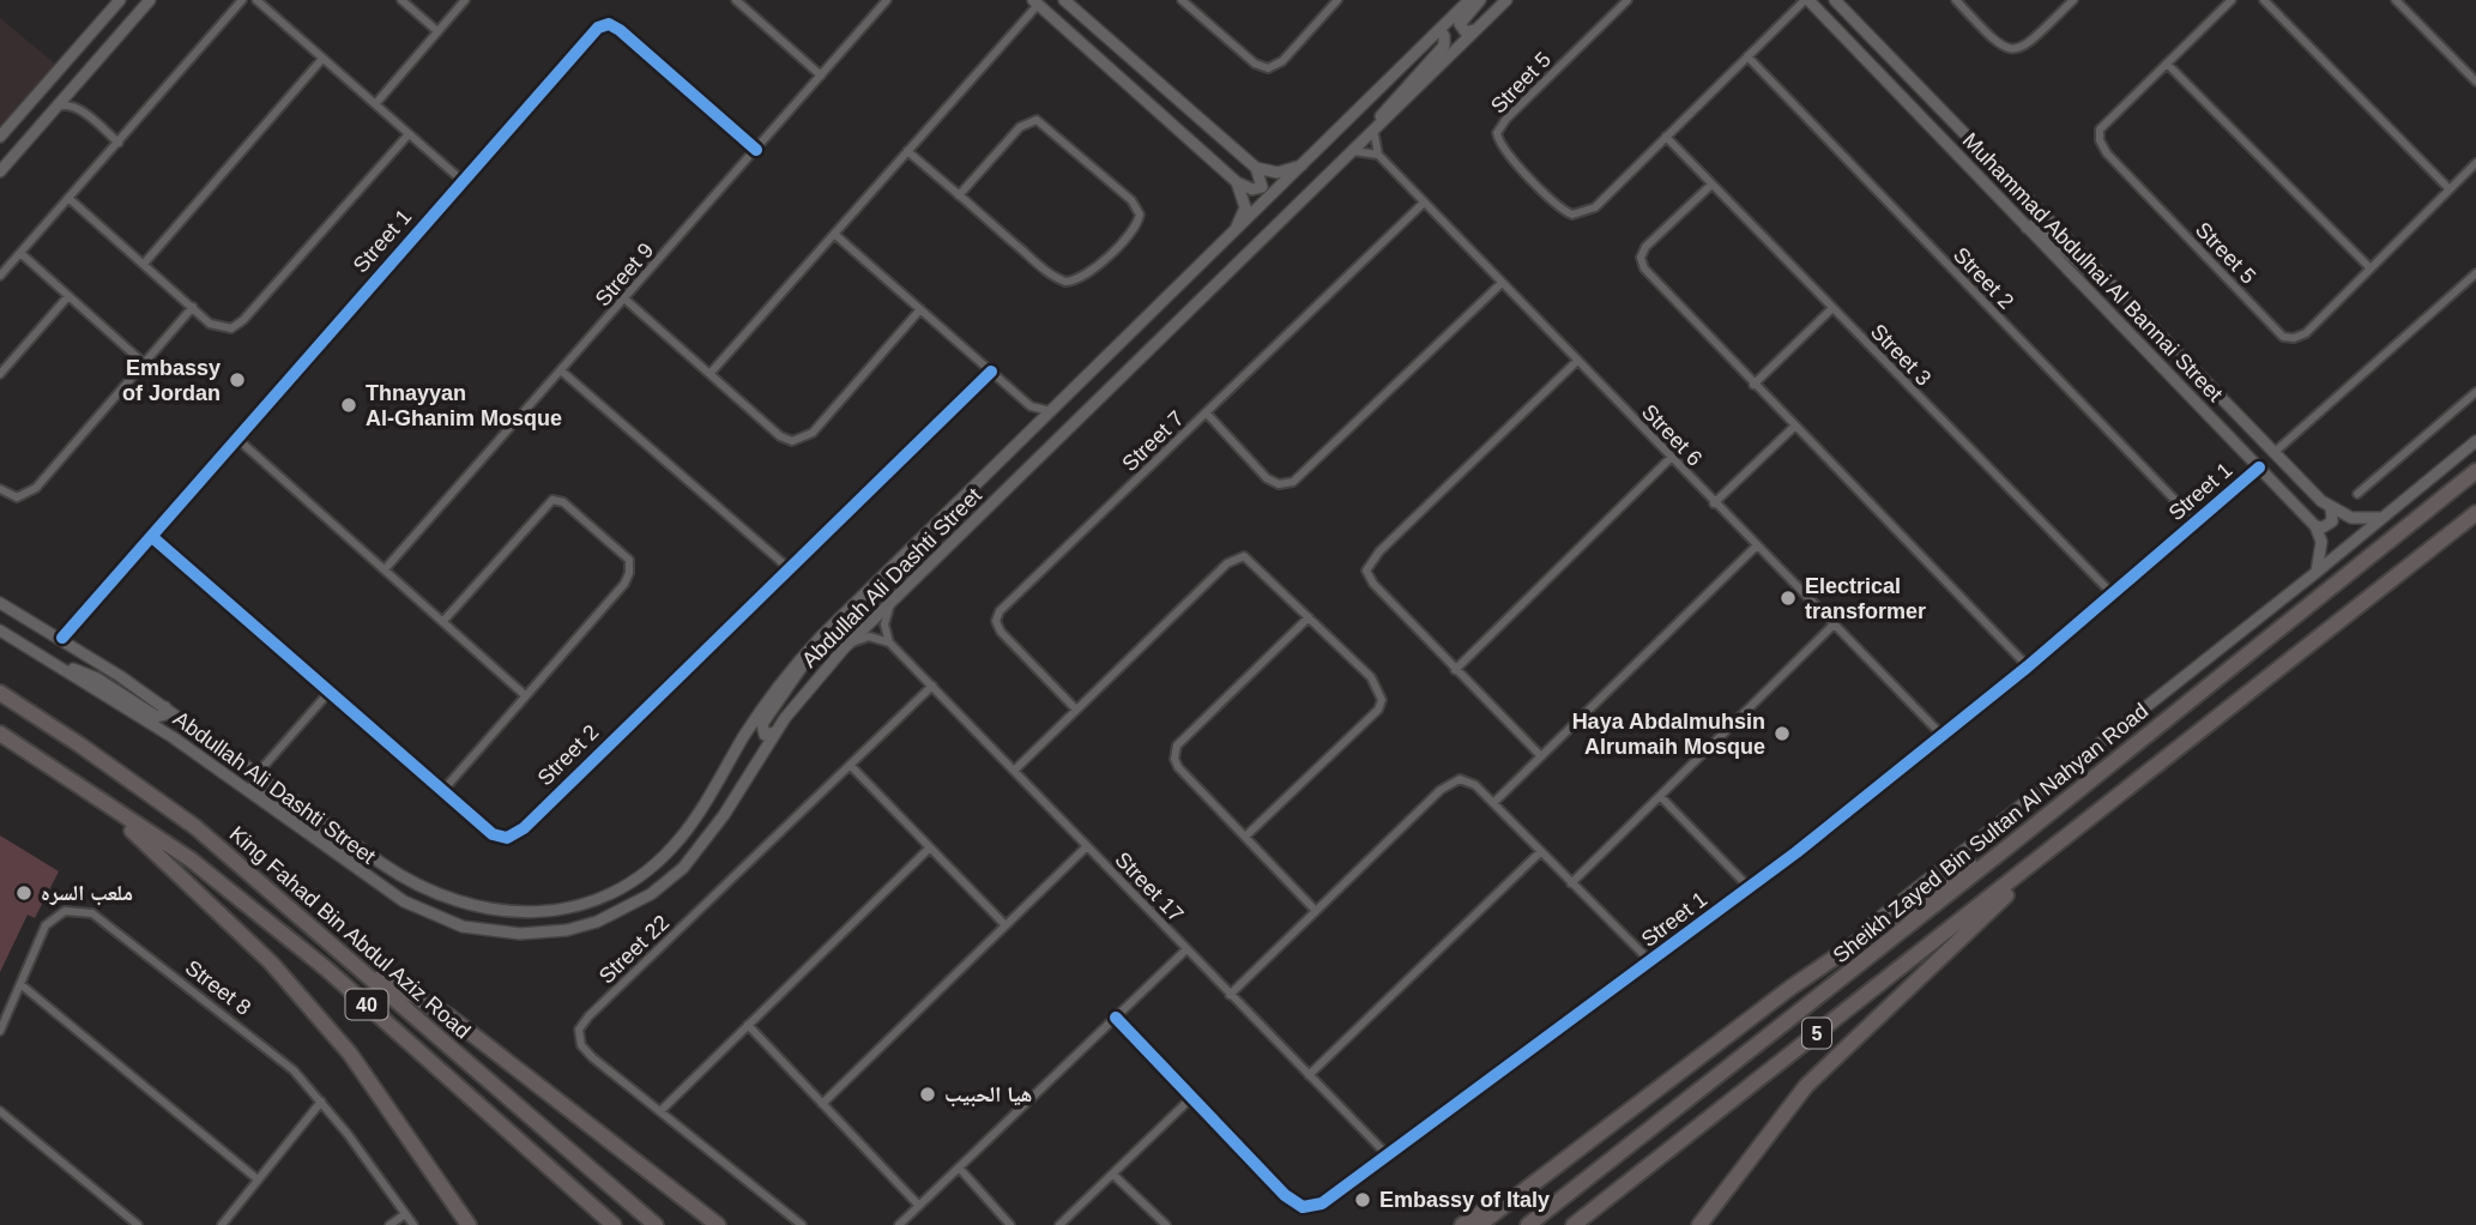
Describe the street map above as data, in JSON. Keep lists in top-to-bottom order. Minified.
{"streets":{"highway":["Sheikh Zayed Bin Sultan Al Nahyan Road","King Fahad Bin Abdul Aziz Road","40","5"],"main road":["Muhammad Abdulhai Al Bannai Street","Abdullah Ali Dashti Street"],"street":["Street 5","Street 1","Street 9","Street 2","Street 3","Street 6","Street 7","Street 17","Street 22","Street 8"]},"crossings":[["Street 5","Muhammad Abdulhai Al Bannai Street"],["Street 5","Street 2"],["Street 5","Street 3"],["Street 1","Muhammad Abdulhai Al Bannai Street"],["Street 1","Street 9"],["Street 1","Street 2"],["Street 1","Street 3"],["Street 1","Street 6"],["Street 1","Abdullah Ali Dashti Street"],["Street 1","Street 17"],["Street 6","Street 7"],["Street 17","Street 22"]],"places":["Embassy of Jordan","Thnayyan Al-Ghanim Mosque","Electrical transformer","Haya Abdalmuhsin Alrumaih Mosque","ملعب السره","هيا الحبيب","Embassy of Italy"]}
